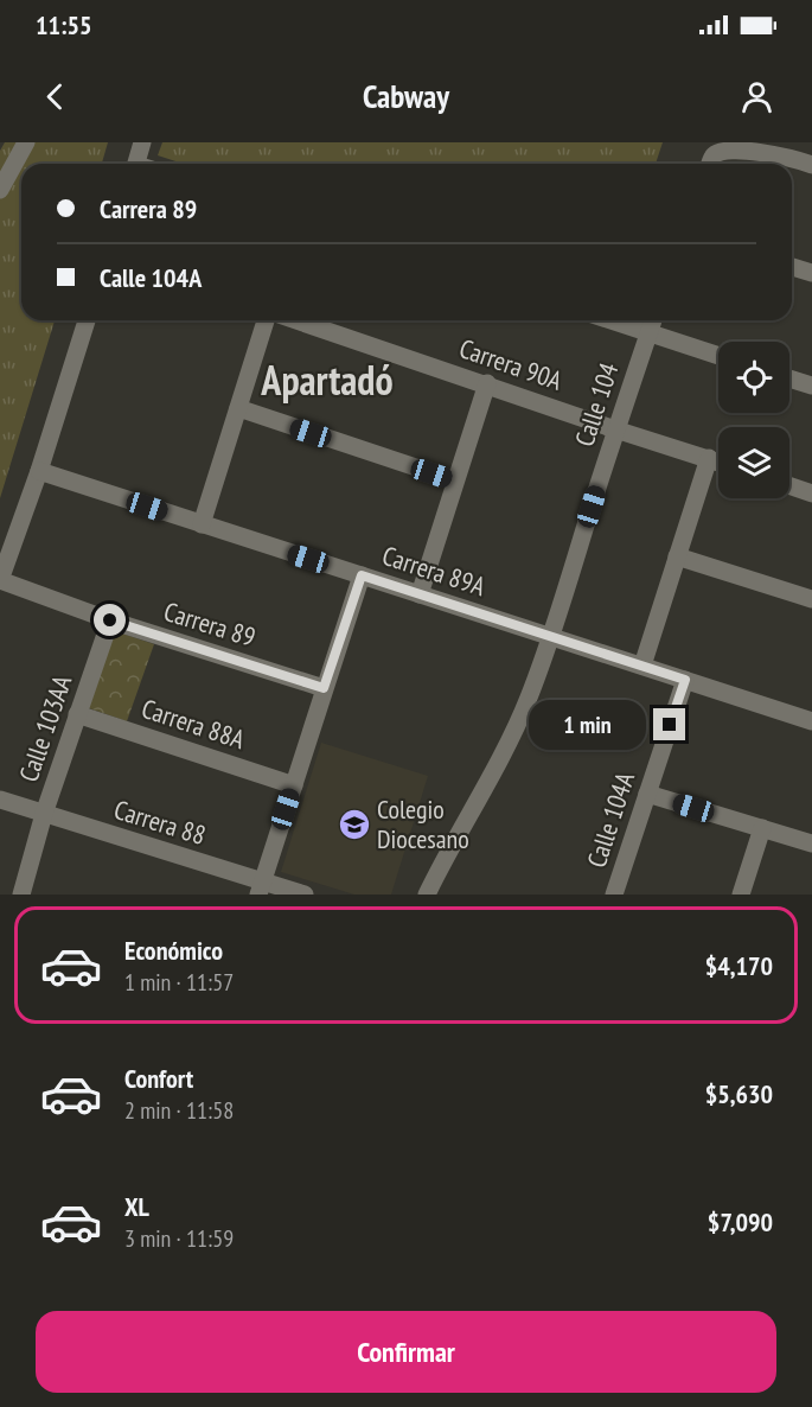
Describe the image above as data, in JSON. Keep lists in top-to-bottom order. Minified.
{"streets":{"street":["Carrera 90A","Calle 104","Carrera 89A","Carrera 89","Carrera 88A","Calle 103AA","Calle 104A","Carrera 88"]},"crossings":[["Carrera 90A","Calle 104"],["Calle 104","Carrera 89A"],["Carrera 89A","Calle 104A"],["Carrera 89","Calle 103AA"],["Carrera 88A","Calle 103AA"],["Calle 103AA","Carrera 88"]],"districts":["Apartadó"],"places":{"school or university":["Colegio Diocesano"]},"page":{"status":"11:55","header":"Cabway","banner":["Carrera 89","Calle 104A"],"bubble":"1 min","list":[{"name":"Económico","note":"1 min · 11:57","value":"$4,170"},{"name":"Confort","note":"2 min · 11:58","value":"$5,630"},{"name":"XL","note":"3 min · 11:59","value":"$7,090"}],"buttons":"Confirmar"}}
